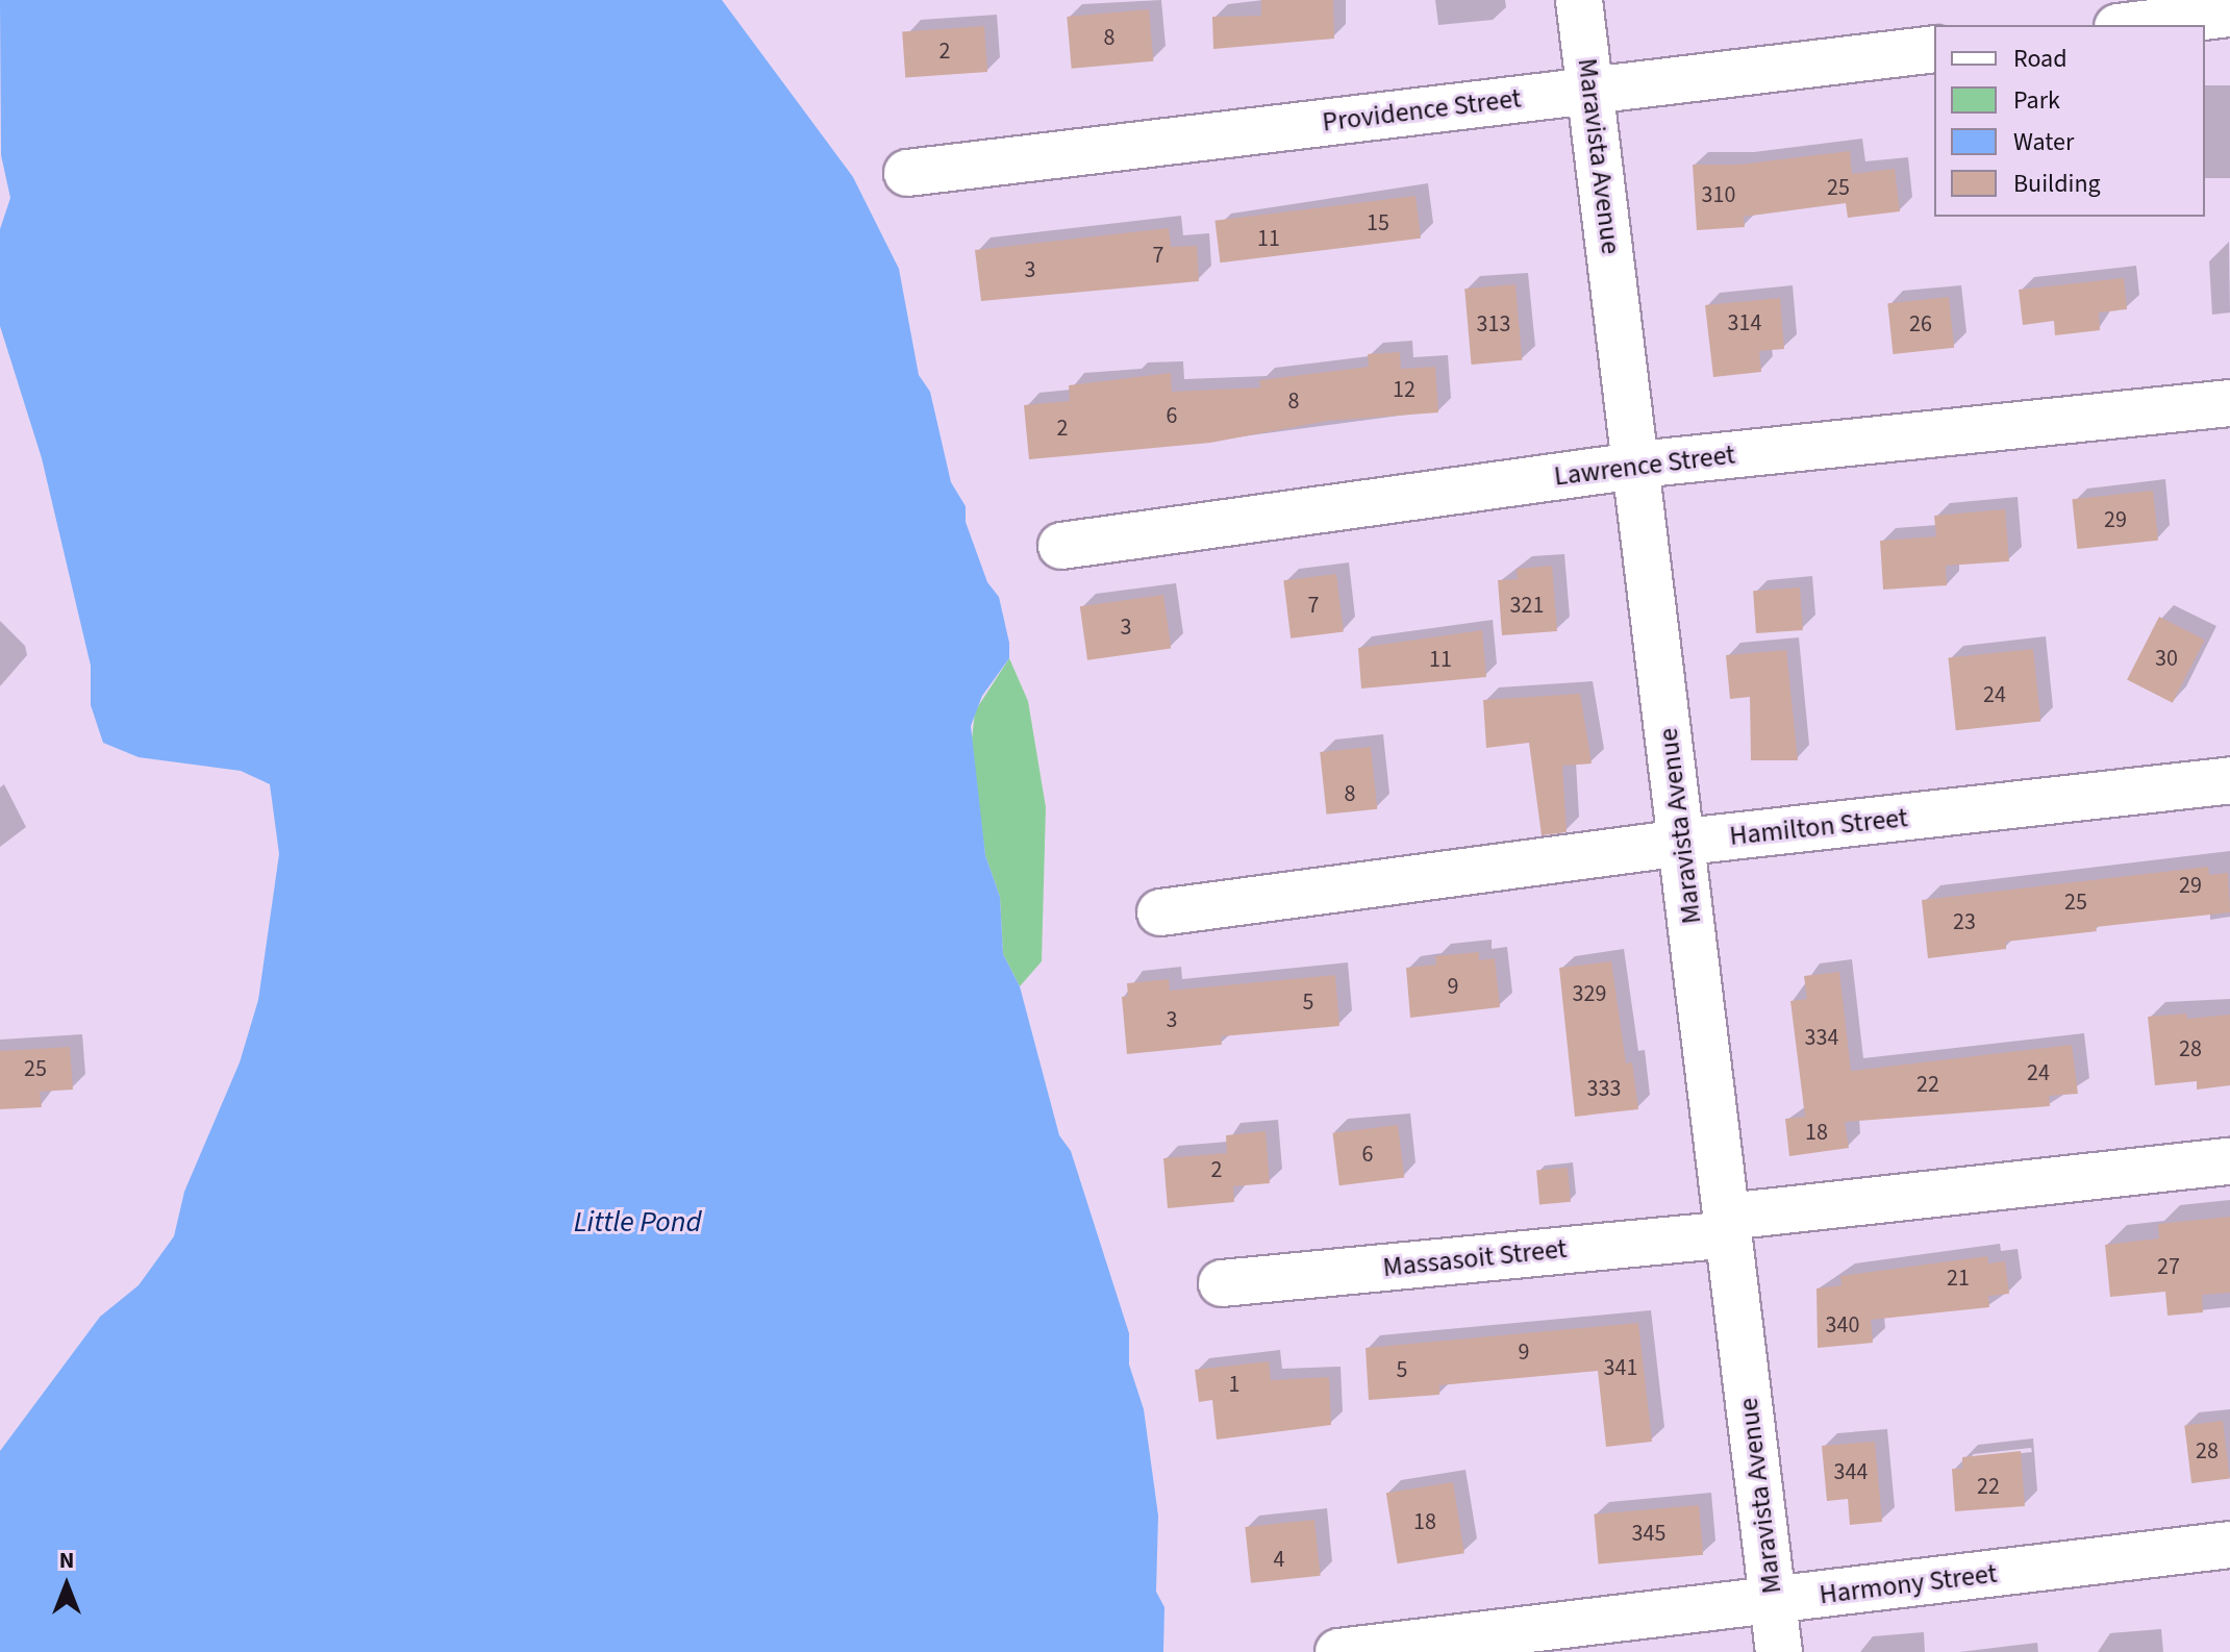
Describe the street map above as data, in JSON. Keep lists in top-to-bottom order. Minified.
{"streets":{"street":["Providence Street","Maravista Avenue","Lawrence Street","Hamilton Street","Massasoit Street","Harmony Street"]},"crossings":[["Providence Street","Maravista Avenue"],["Maravista Avenue","Lawrence Street"],["Maravista Avenue","Hamilton Street"],["Maravista Avenue","Massasoit Street"],["Maravista Avenue","Harmony Street"]],"water":["Little Pond"],"house_numbers":["8","2","25","310","15","11","7","3","314","313","26","12","8","6","2","29","7","321","3","30","11","24","8","29","25","23","9","329","5","3","334","28","25","24","22","333","18","6","2","27","21","340","9","341","5","1","28","344","22","18","345","4"],"legend":["Road","Park","Water","Building"],"north":"top"}
